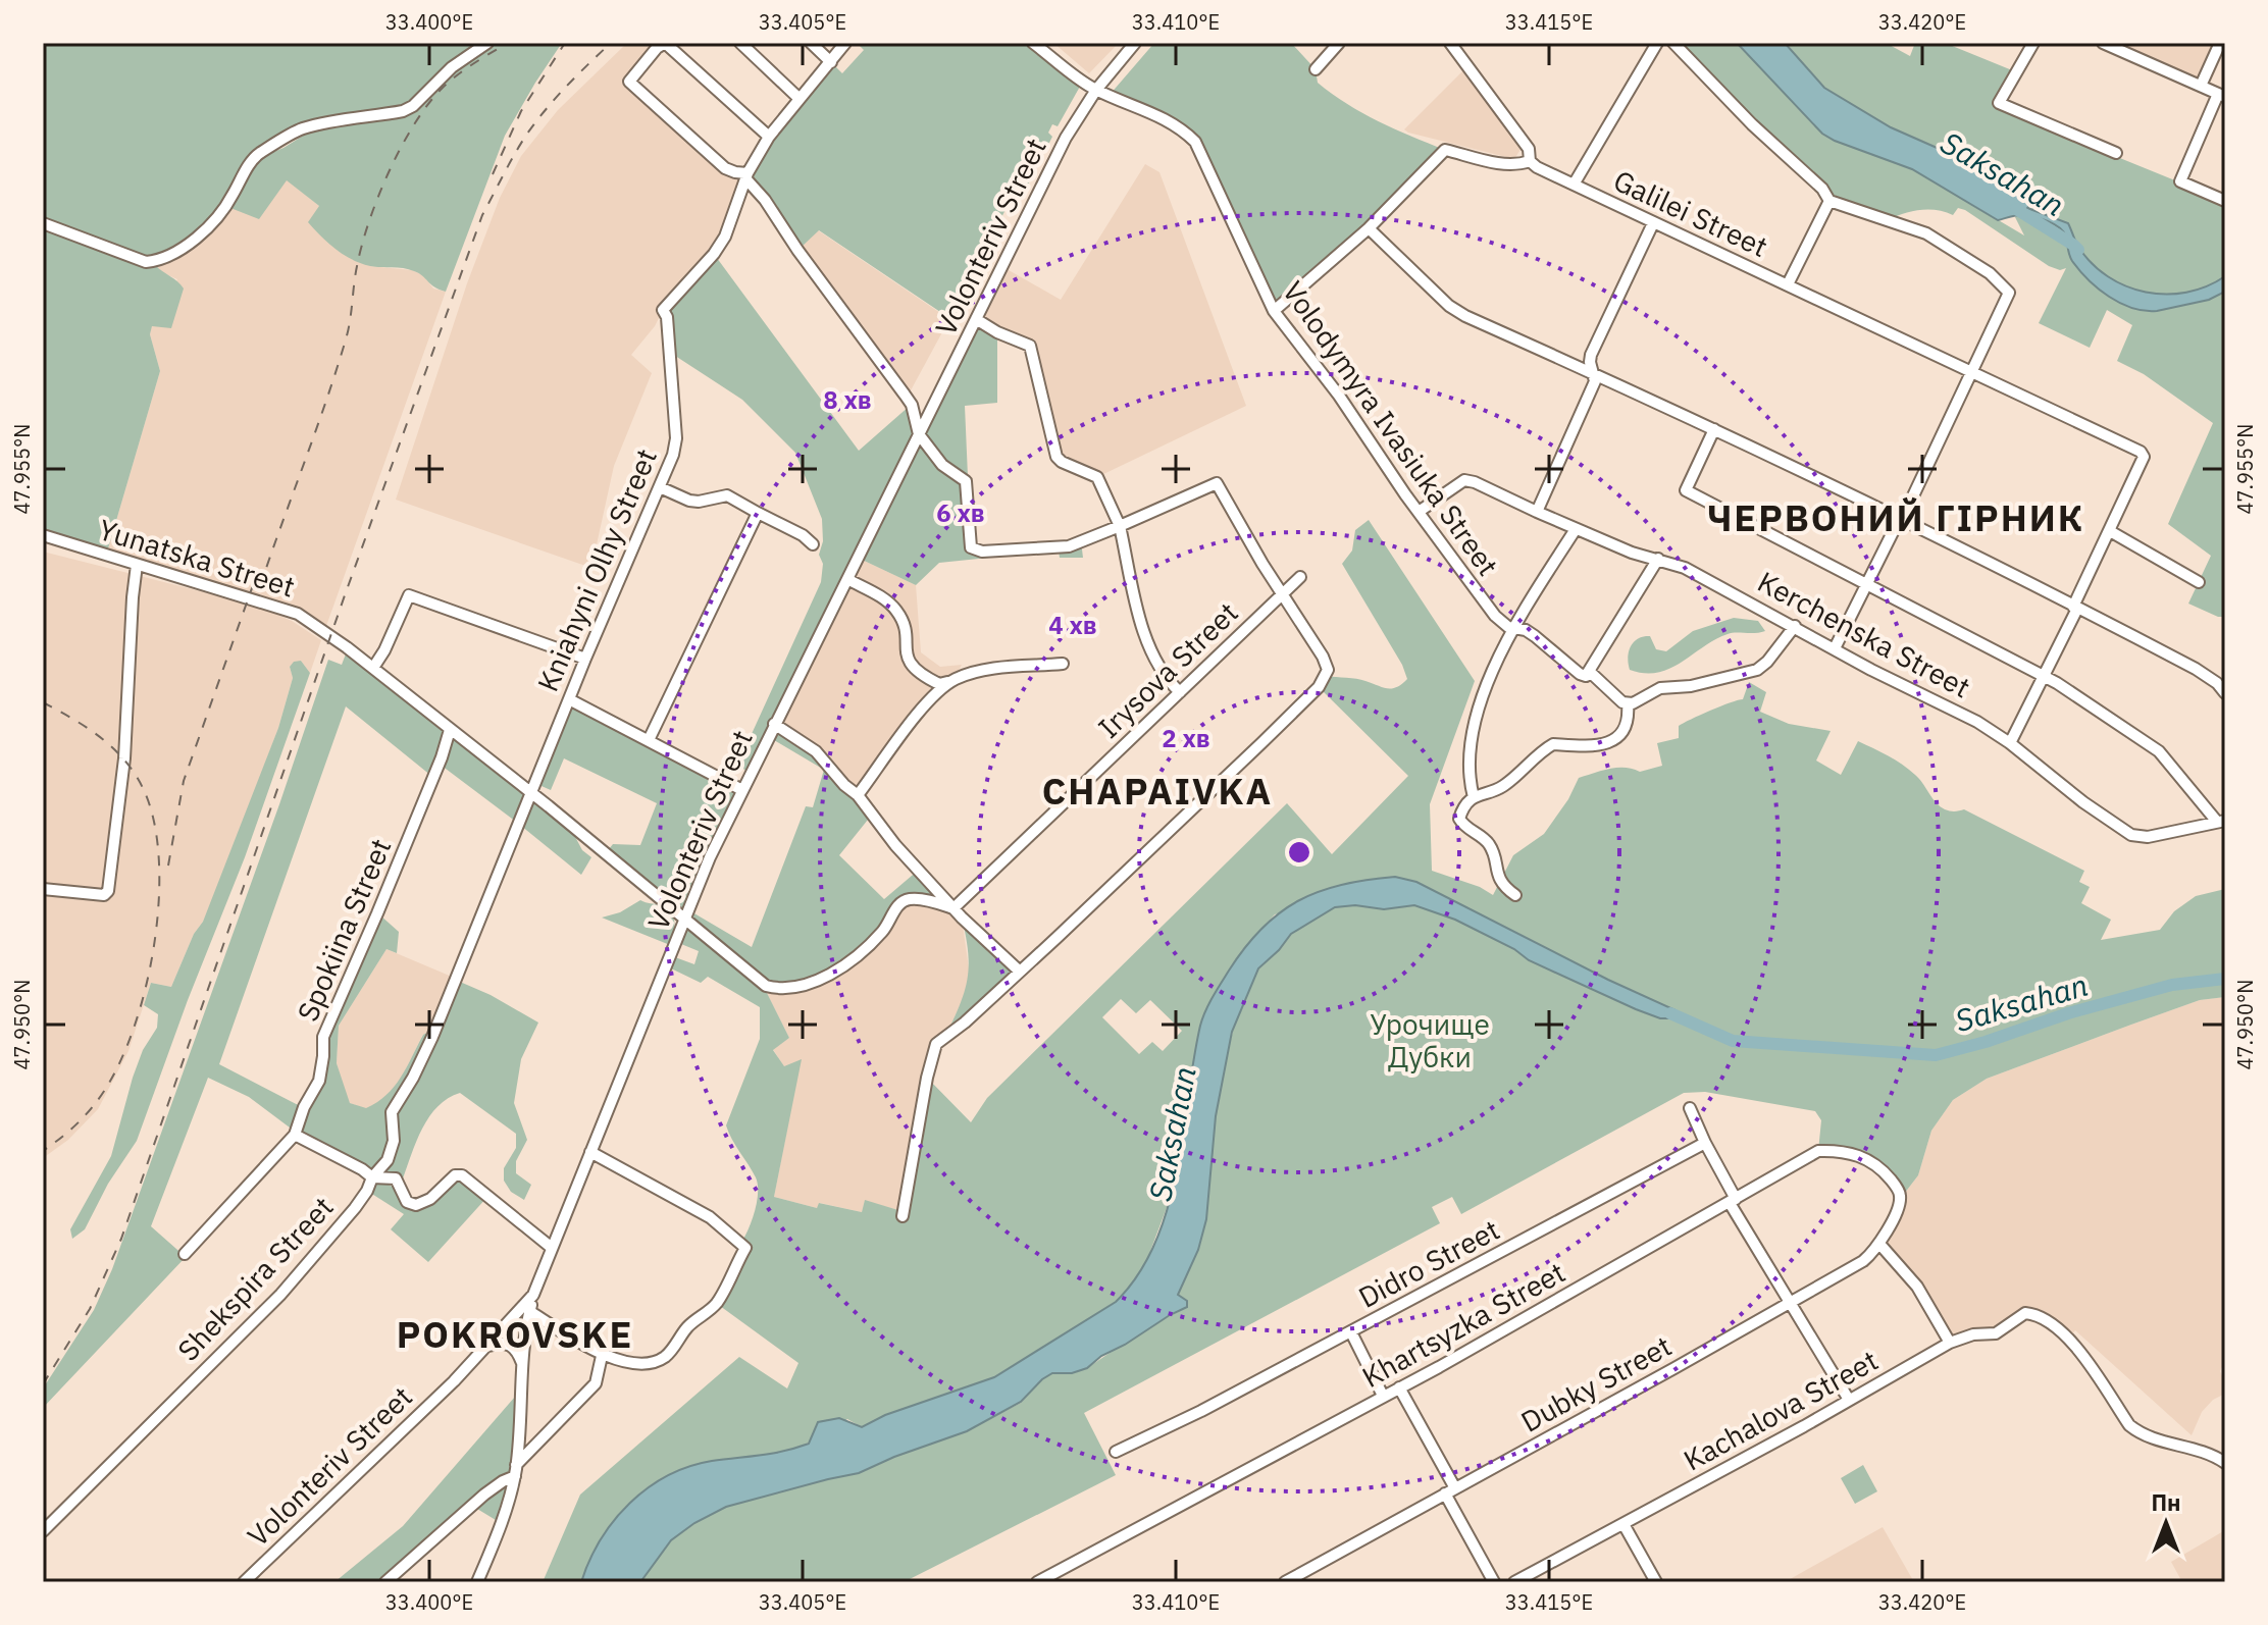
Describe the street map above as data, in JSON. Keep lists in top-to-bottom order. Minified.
{"streets":{"street":["Galilei Street","Volonteriv Street","Volodymyra Ivasiuka Street","Yunatska Street","Kniahyni Olhy Street","Kerchenska Street","Irysova Street","Spokiina Street","Didro Street","Shekspira Street","Khartsyzka Street","Dubky Street","Kachalova Street"]},"crossings":[["Volonteriv Street","Volodymyra Ivasiuka Street"],["Volonteriv Street","Yunatska Street"],["Volodymyra Ivasiuka Street","Kerchenska Street"],["Yunatska Street","Kniahyni Olhy Street"],["Yunatska Street","Spokiina Street"],["Yunatska Street","Shekspira Street"],["Kniahyni Olhy Street","Shekspira Street"],["Khartsyzka Street","Dubky Street"]],"districts":["ЧЕРВОНИЙ ГІРНИК","CHAPAIVKA","POKROVSKE"],"water":["Saksahan"],"parks":["Урочище Дубки"],"north":"top","coordinates":["33.400°E","33.405°E","33.410°E","33.415°E","33.420°E","47.955°N","47.950°N"],"rings":["8 хв","6 хв","4 хв","2 хв"]}
